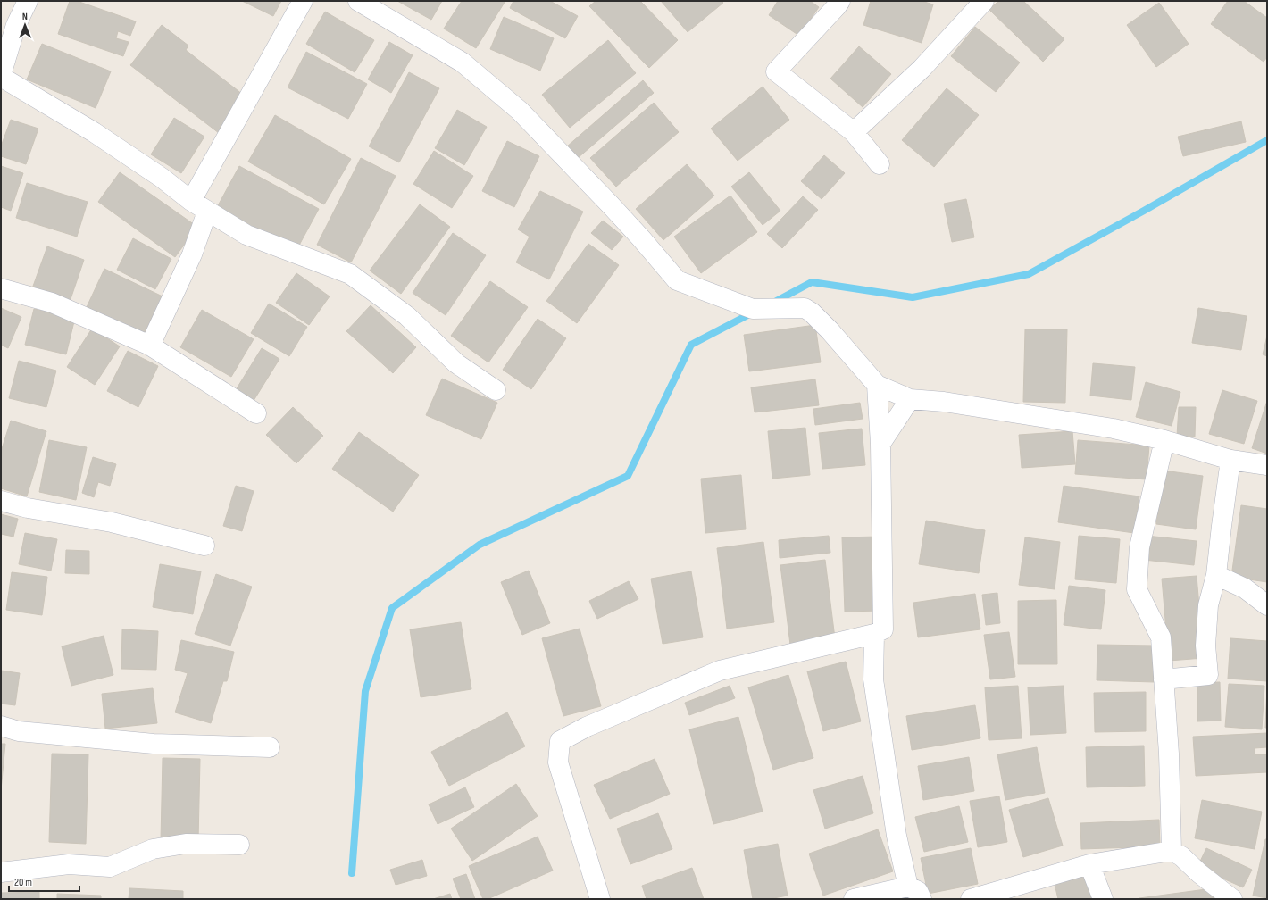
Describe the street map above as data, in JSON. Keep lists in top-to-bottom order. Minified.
{"scale_bar":"20 m","north":"top"}
